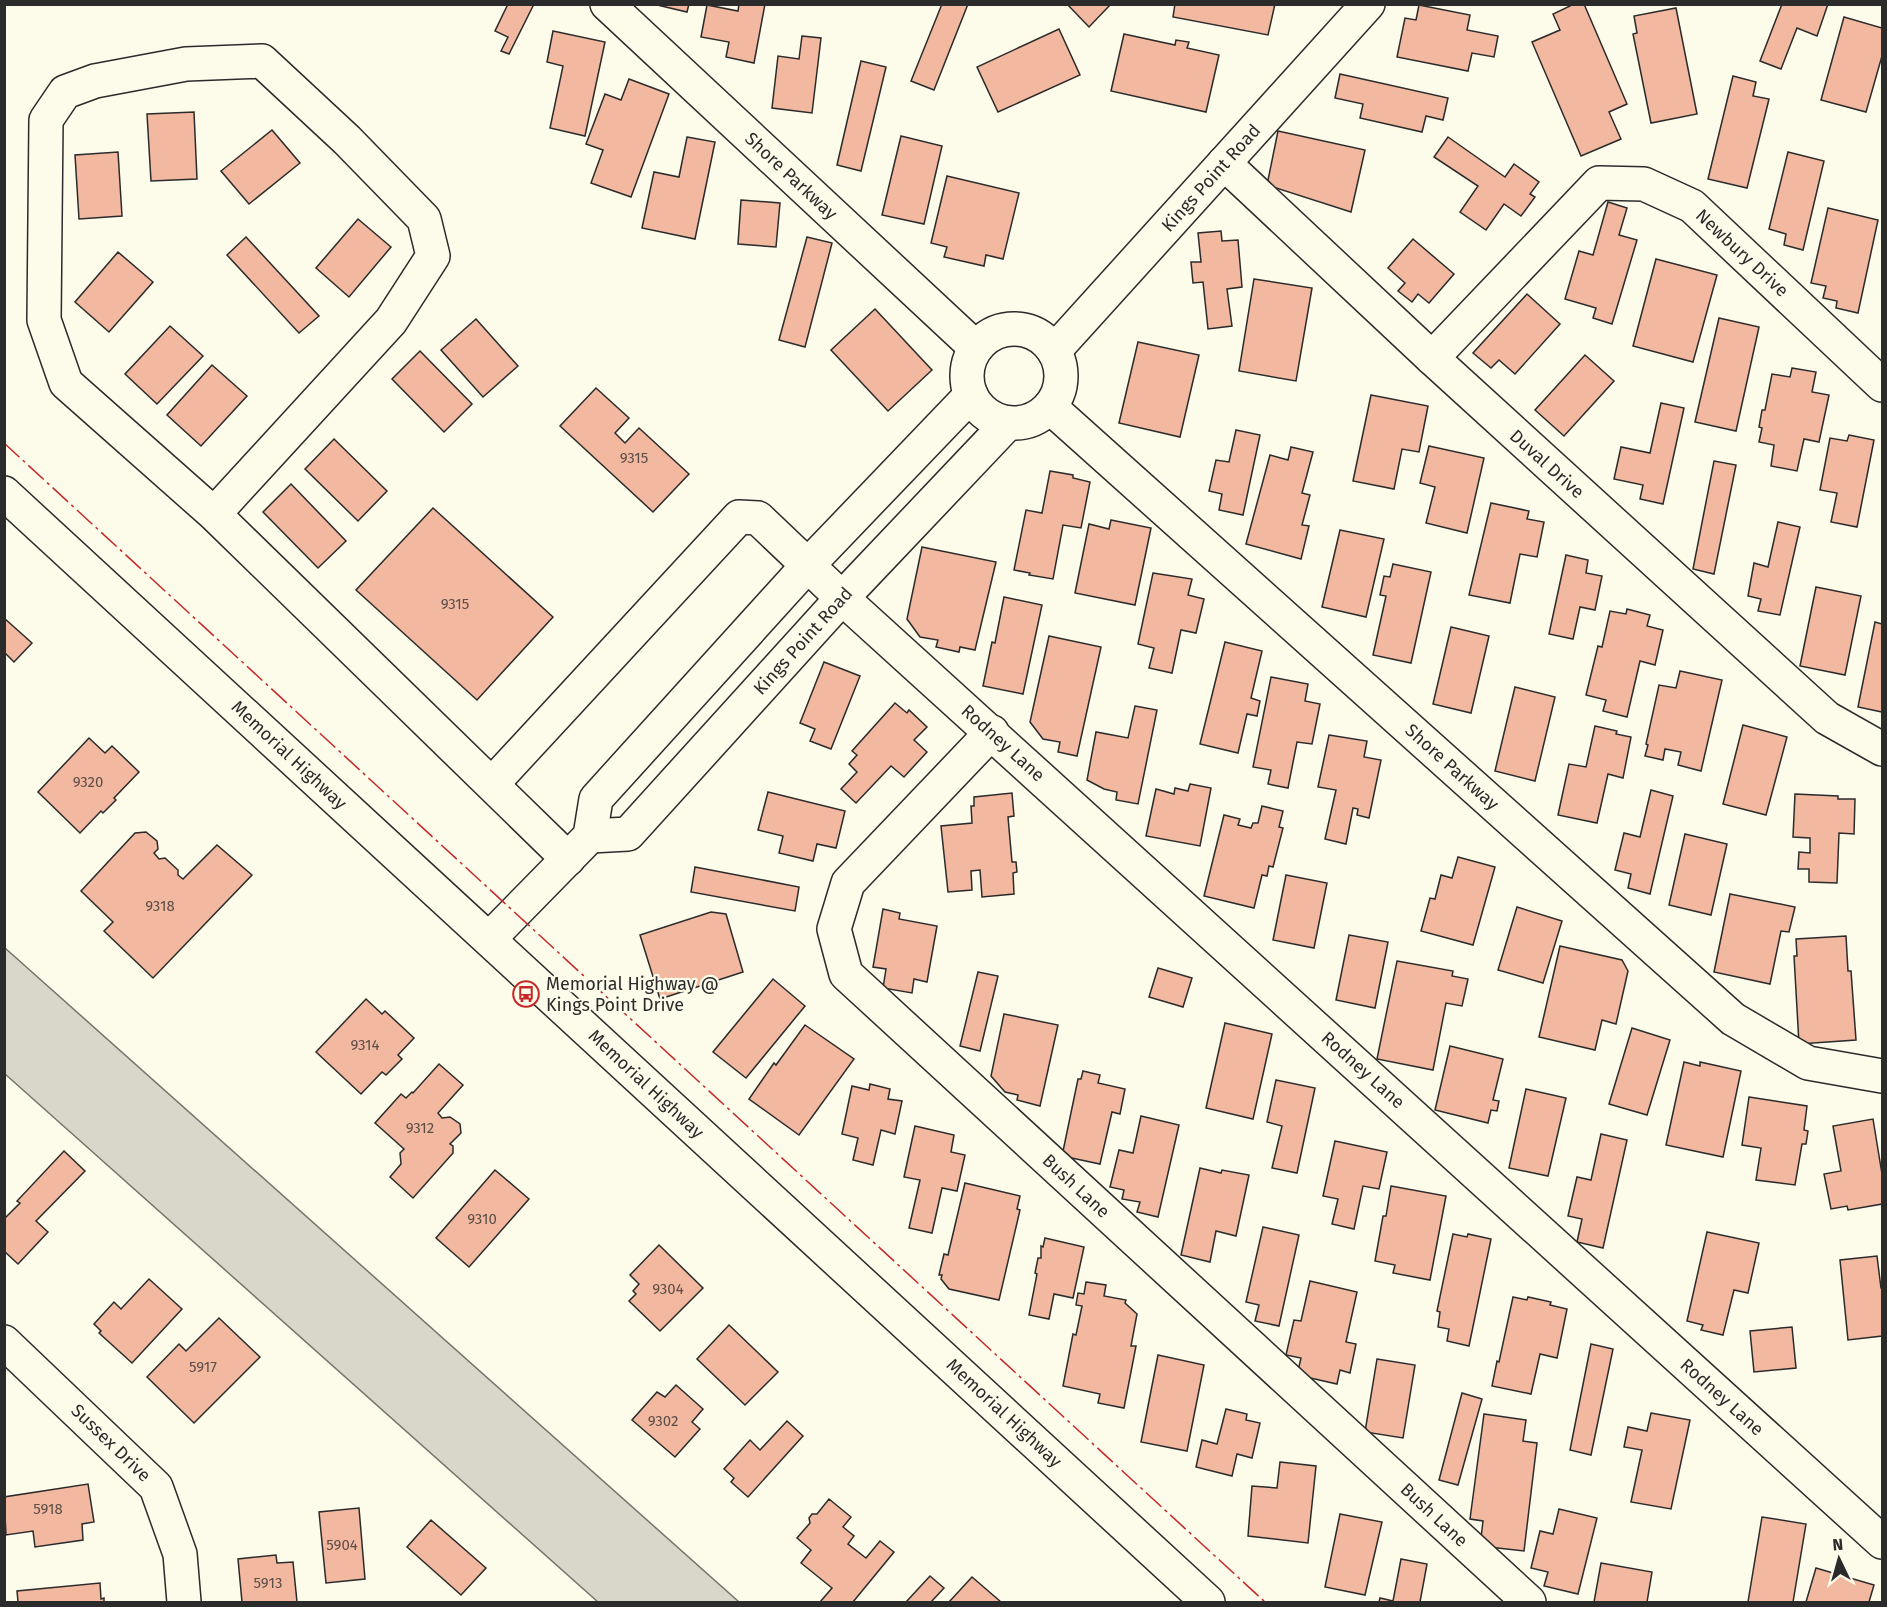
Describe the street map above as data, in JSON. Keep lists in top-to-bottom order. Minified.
{"streets":{"street":["Shore Parkway","Kings Point Road","Newbury Drive","Duval Drive","Rodney Lane","Memorial Highway","Bush Lane","Sussex Drive"]},"crossings":[["Shore Parkway","Kings Point Road"],["Kings Point Road","Duval Drive"],["Kings Point Road","Rodney Lane"],["Newbury Drive","Duval Drive"],["Rodney Lane","Bush Lane"]],"places":{"bus stop":["Memorial Highway @ Kings Point Drive"]},"house_numbers":["9315","9315","9320","9318","9314","9312","9310","9304","5917","9302","5918","5904","5913"],"north":"top"}
